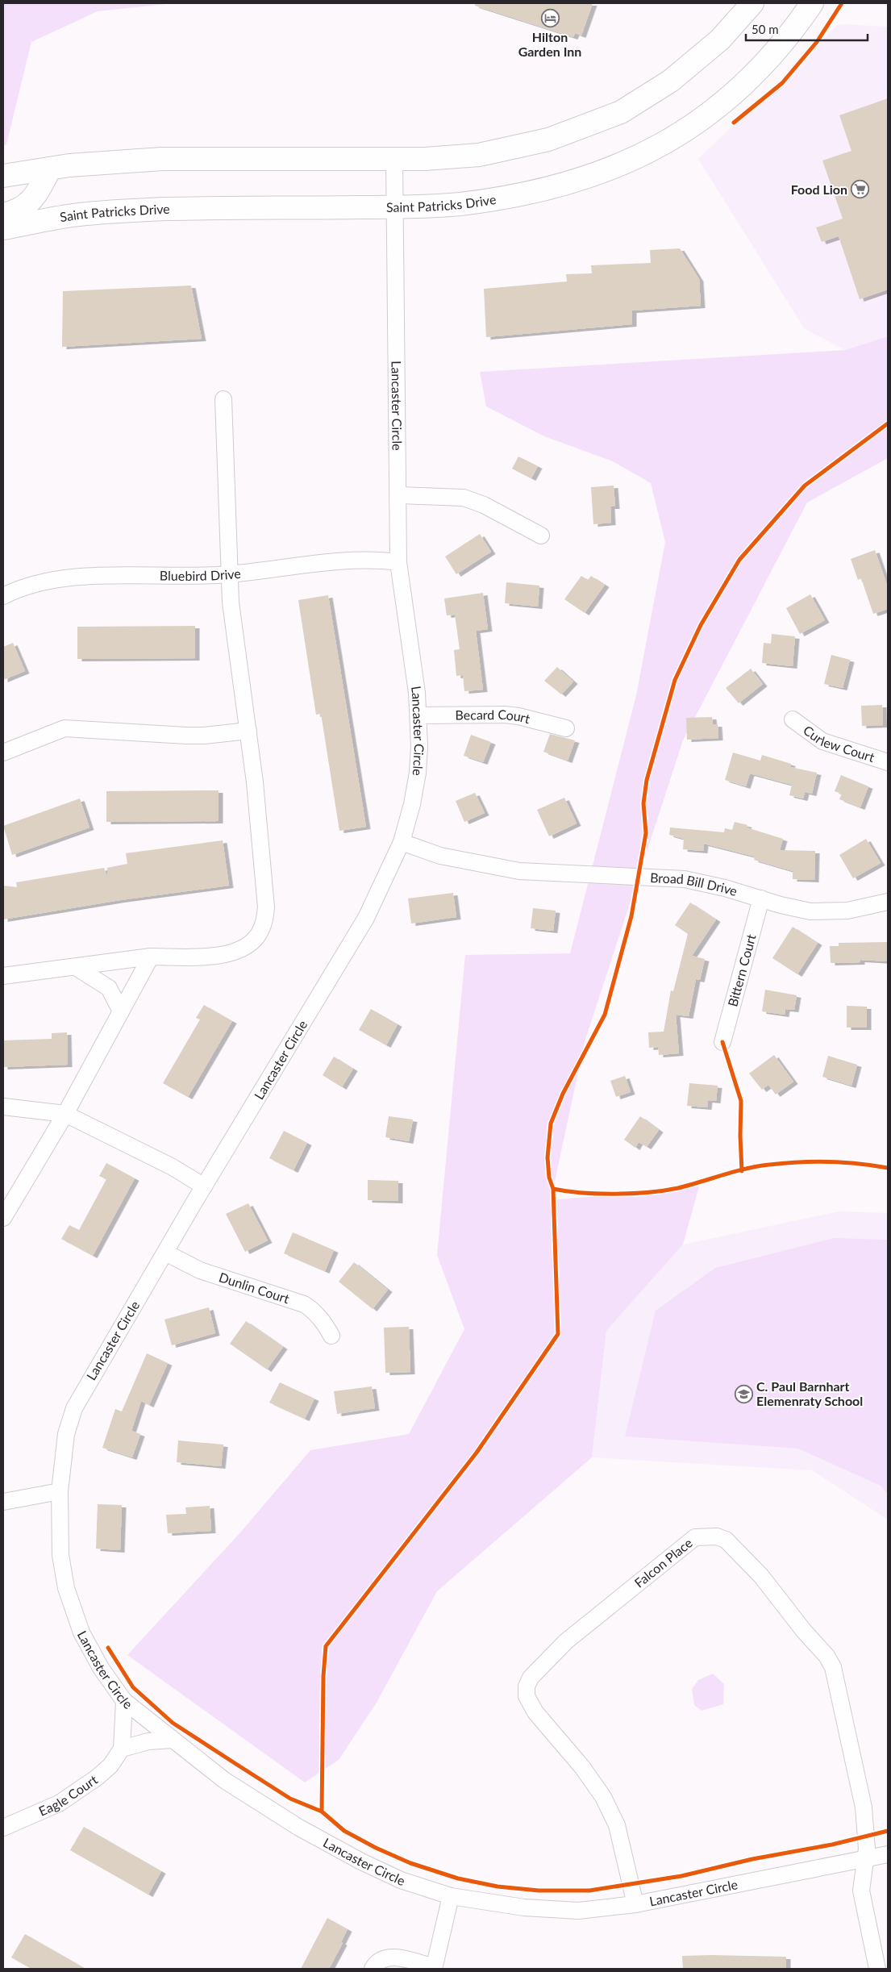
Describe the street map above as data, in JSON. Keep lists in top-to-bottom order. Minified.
{"streets":{"main road":["Saint Patricks Drive"],"street":["Lancaster Circle","Bluebird Drive","Becard Court","Curlew Court","Broad Bill Drive","Bittern Court","Dunlin Court","Falcon Place","Eagle Court"]},"crossings":[["Saint Patricks Drive","Lancaster Circle"],["Lancaster Circle","Bluebird Drive"],["Lancaster Circle","Becard Court"],["Lancaster Circle","Broad Bill Drive"],["Lancaster Circle","Dunlin Court"],["Lancaster Circle","Falcon Place"],["Broad Bill Drive","Bittern Court"]],"places":{"hotel":["Hilton Garden Inn"],"supermarket":["Food Lion"],"school or university":["C. Paul Barnhart Elemenraty School"]},"scale_bar":"50 m"}
